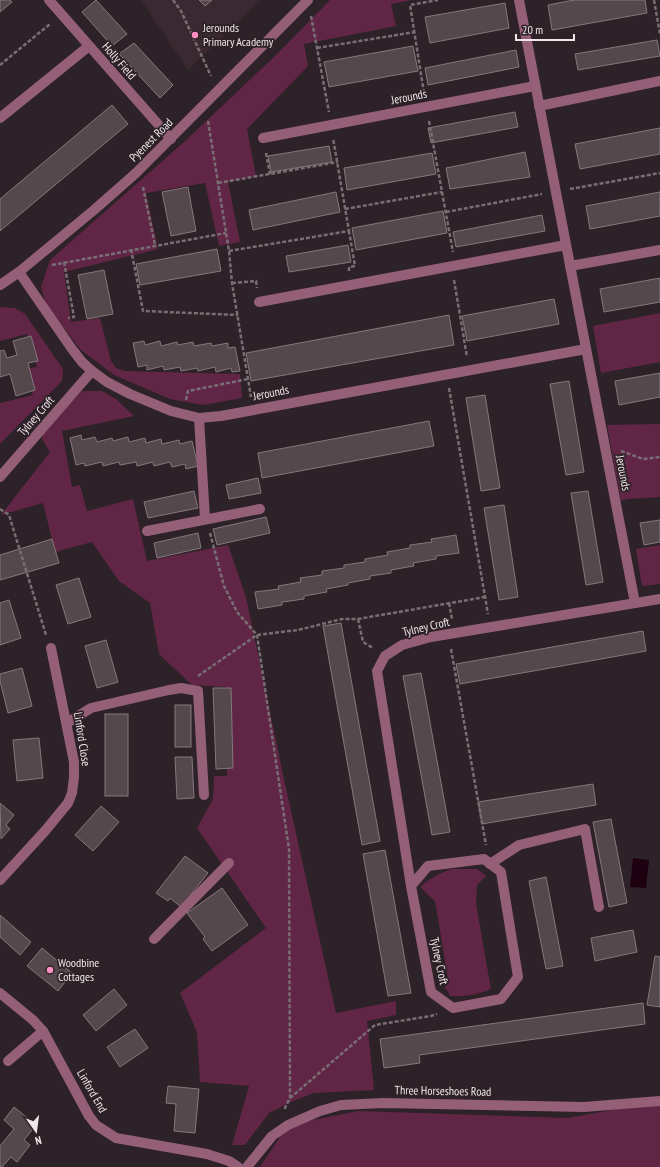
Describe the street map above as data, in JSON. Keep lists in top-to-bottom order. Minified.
{"streets":{"street":["Holly Field","Jerounds","Pyenest Road","Tylney Croft","Linford Close","Linford End","Three Horseshoes Road"]},"crossings":[["Holly Field","Pyenest Road"],["Jerounds","Pyenest Road"],["Jerounds","Tylney Croft"]],"places":["Jerounds Primary Academy","Woodbine Cottages"],"scale_bar":"20 m","north":"bottom"}
